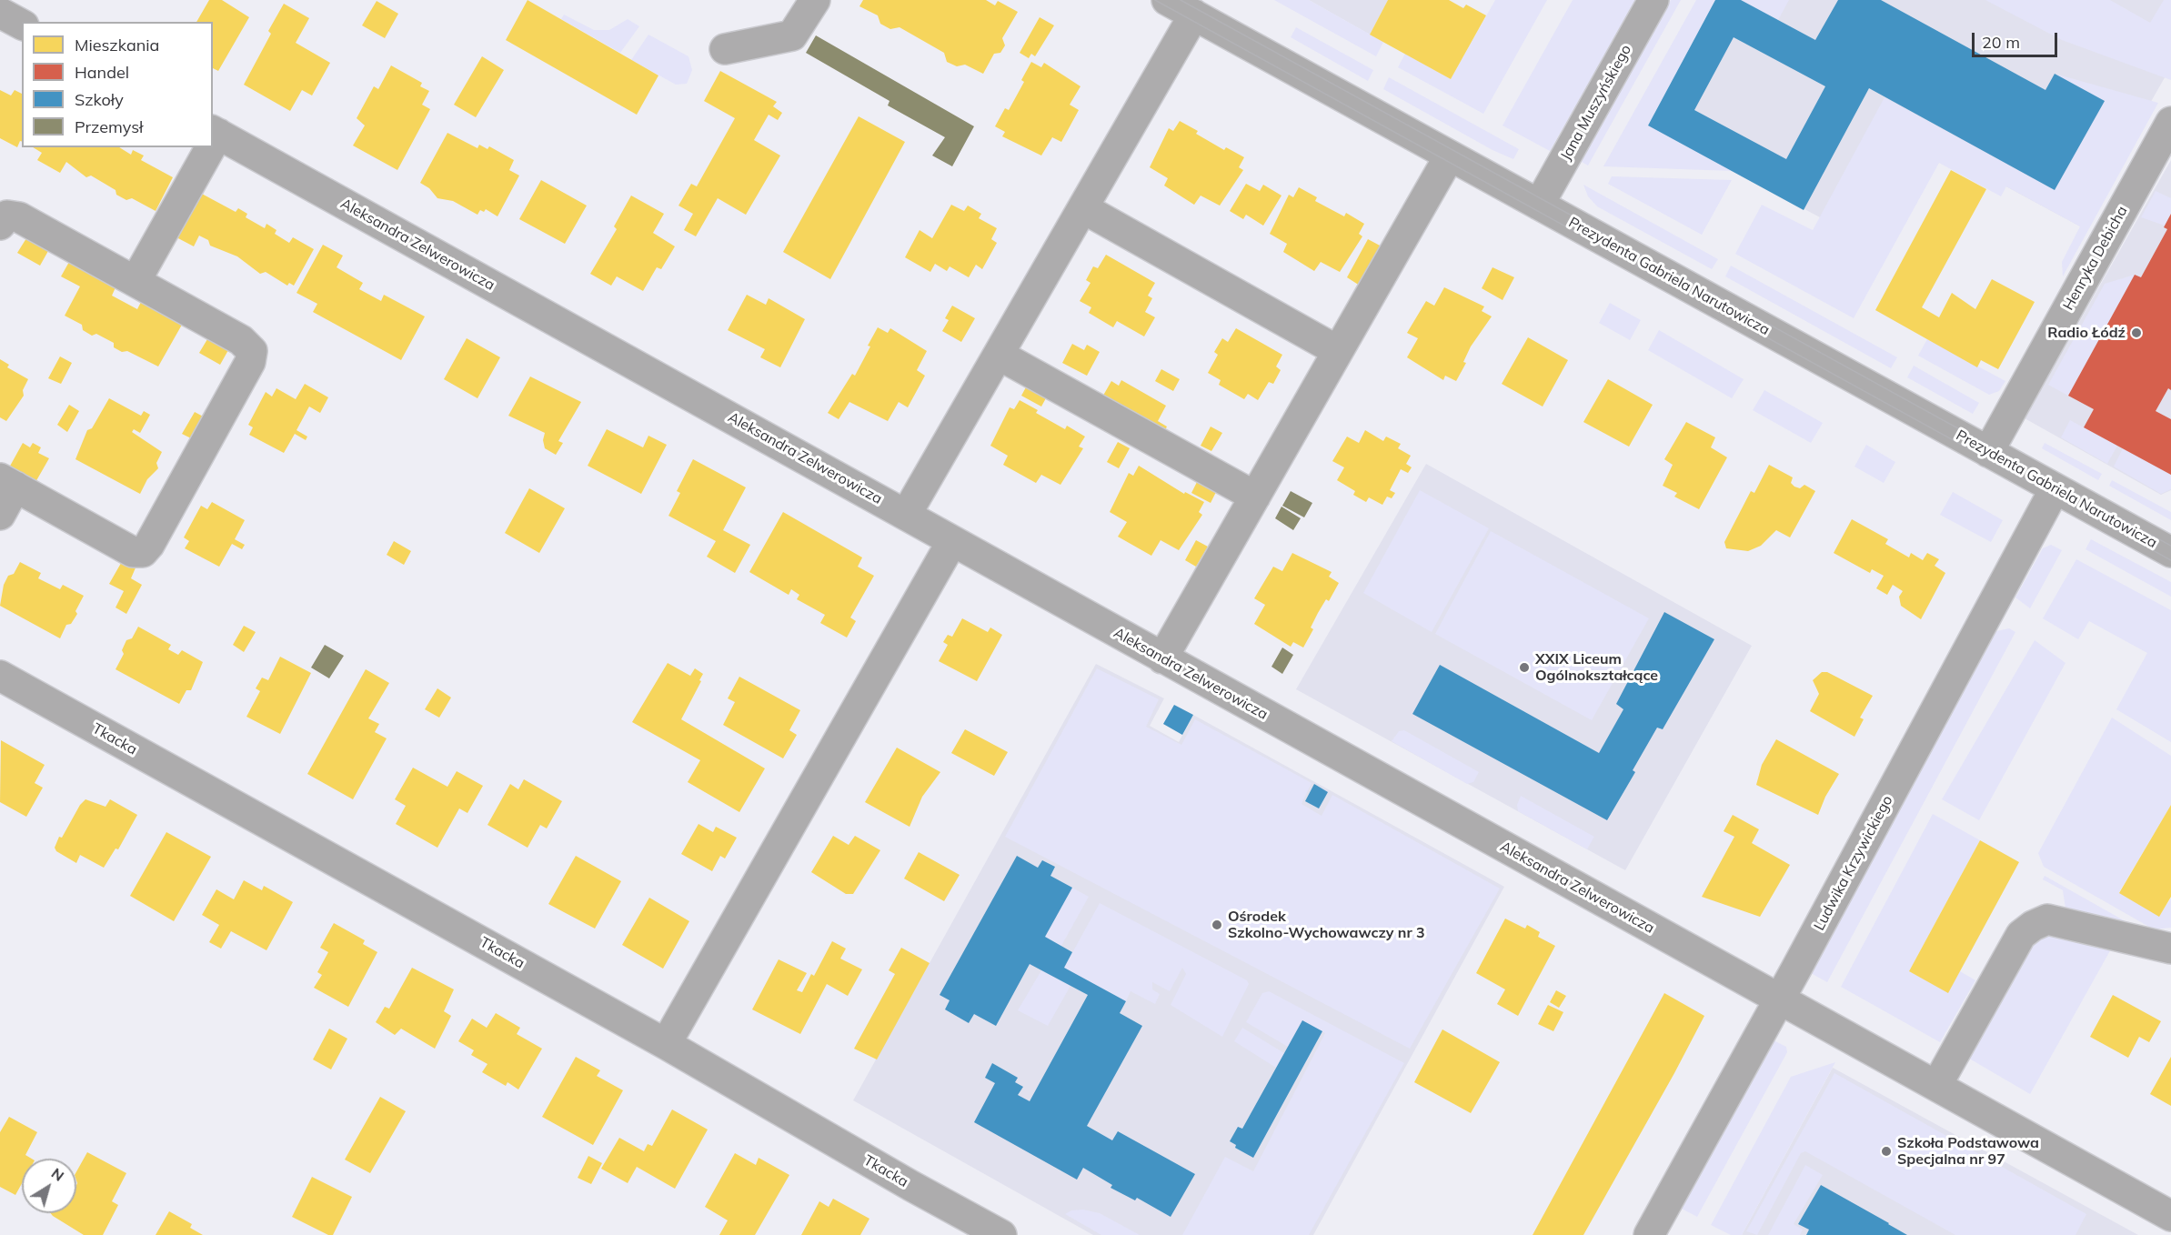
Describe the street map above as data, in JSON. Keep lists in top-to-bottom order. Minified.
{"streets":{"street":["Jana Muszyńskiego","Aleksandra Zelwerowicza","Henryka Debicha","Prezydenta Gabriela Narutowicza","Tkacka","Ludwika Krzywickiego"]},"crossings":[["Jana Muszyńskiego","Prezydenta Gabriela Narutowicza"],["Aleksandra Zelwerowicza","Ludwika Krzywickiego"],["Henryka Debicha","Prezydenta Gabriela Narutowicza"],["Prezydenta Gabriela Narutowicza","Ludwika Krzywickiego"]],"places":["Radio Łódź","XXIX Liceum Ogólnokształcące","Ośrodek Szkolno-Wychowawczy nr 3","Szkoła Podstawowa Specjalna nr 97"],"legend":["Mieszkania","Handel","Szkoły","Przemysł"],"scale_bar":"20 m","north":"top right"}
